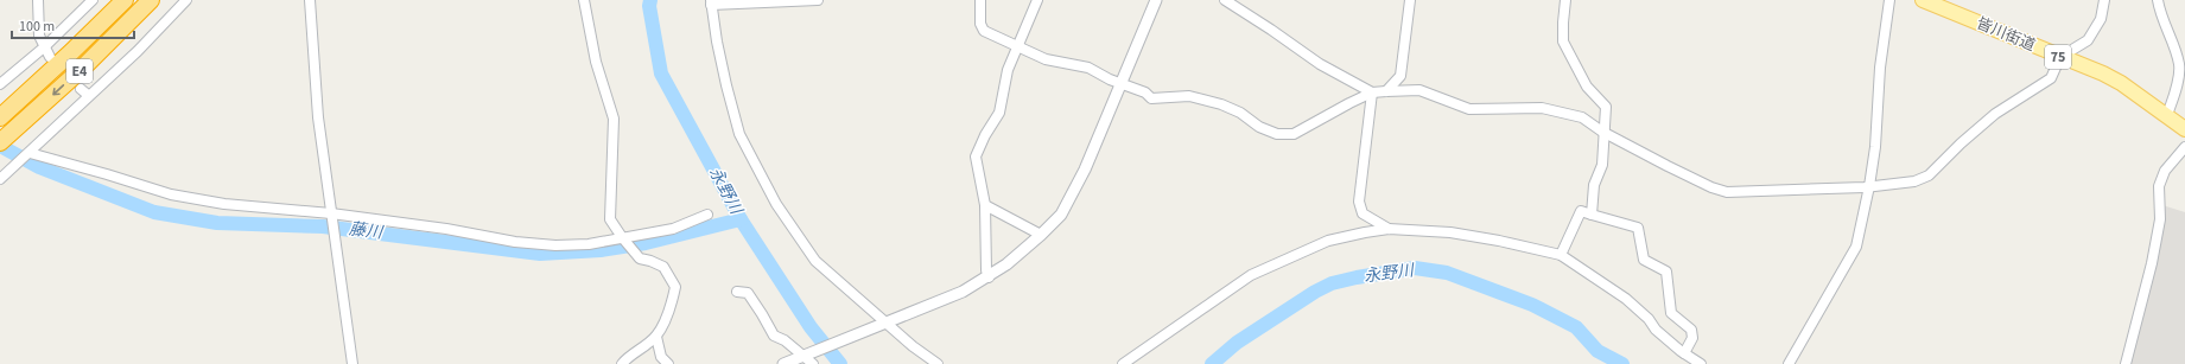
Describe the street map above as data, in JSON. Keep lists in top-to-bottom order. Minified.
{"streets":{"highway":["E4"],"main road":["皆川街道","75"]},"water":["永野川","藤川"],"scale_bar":"100 m"}
